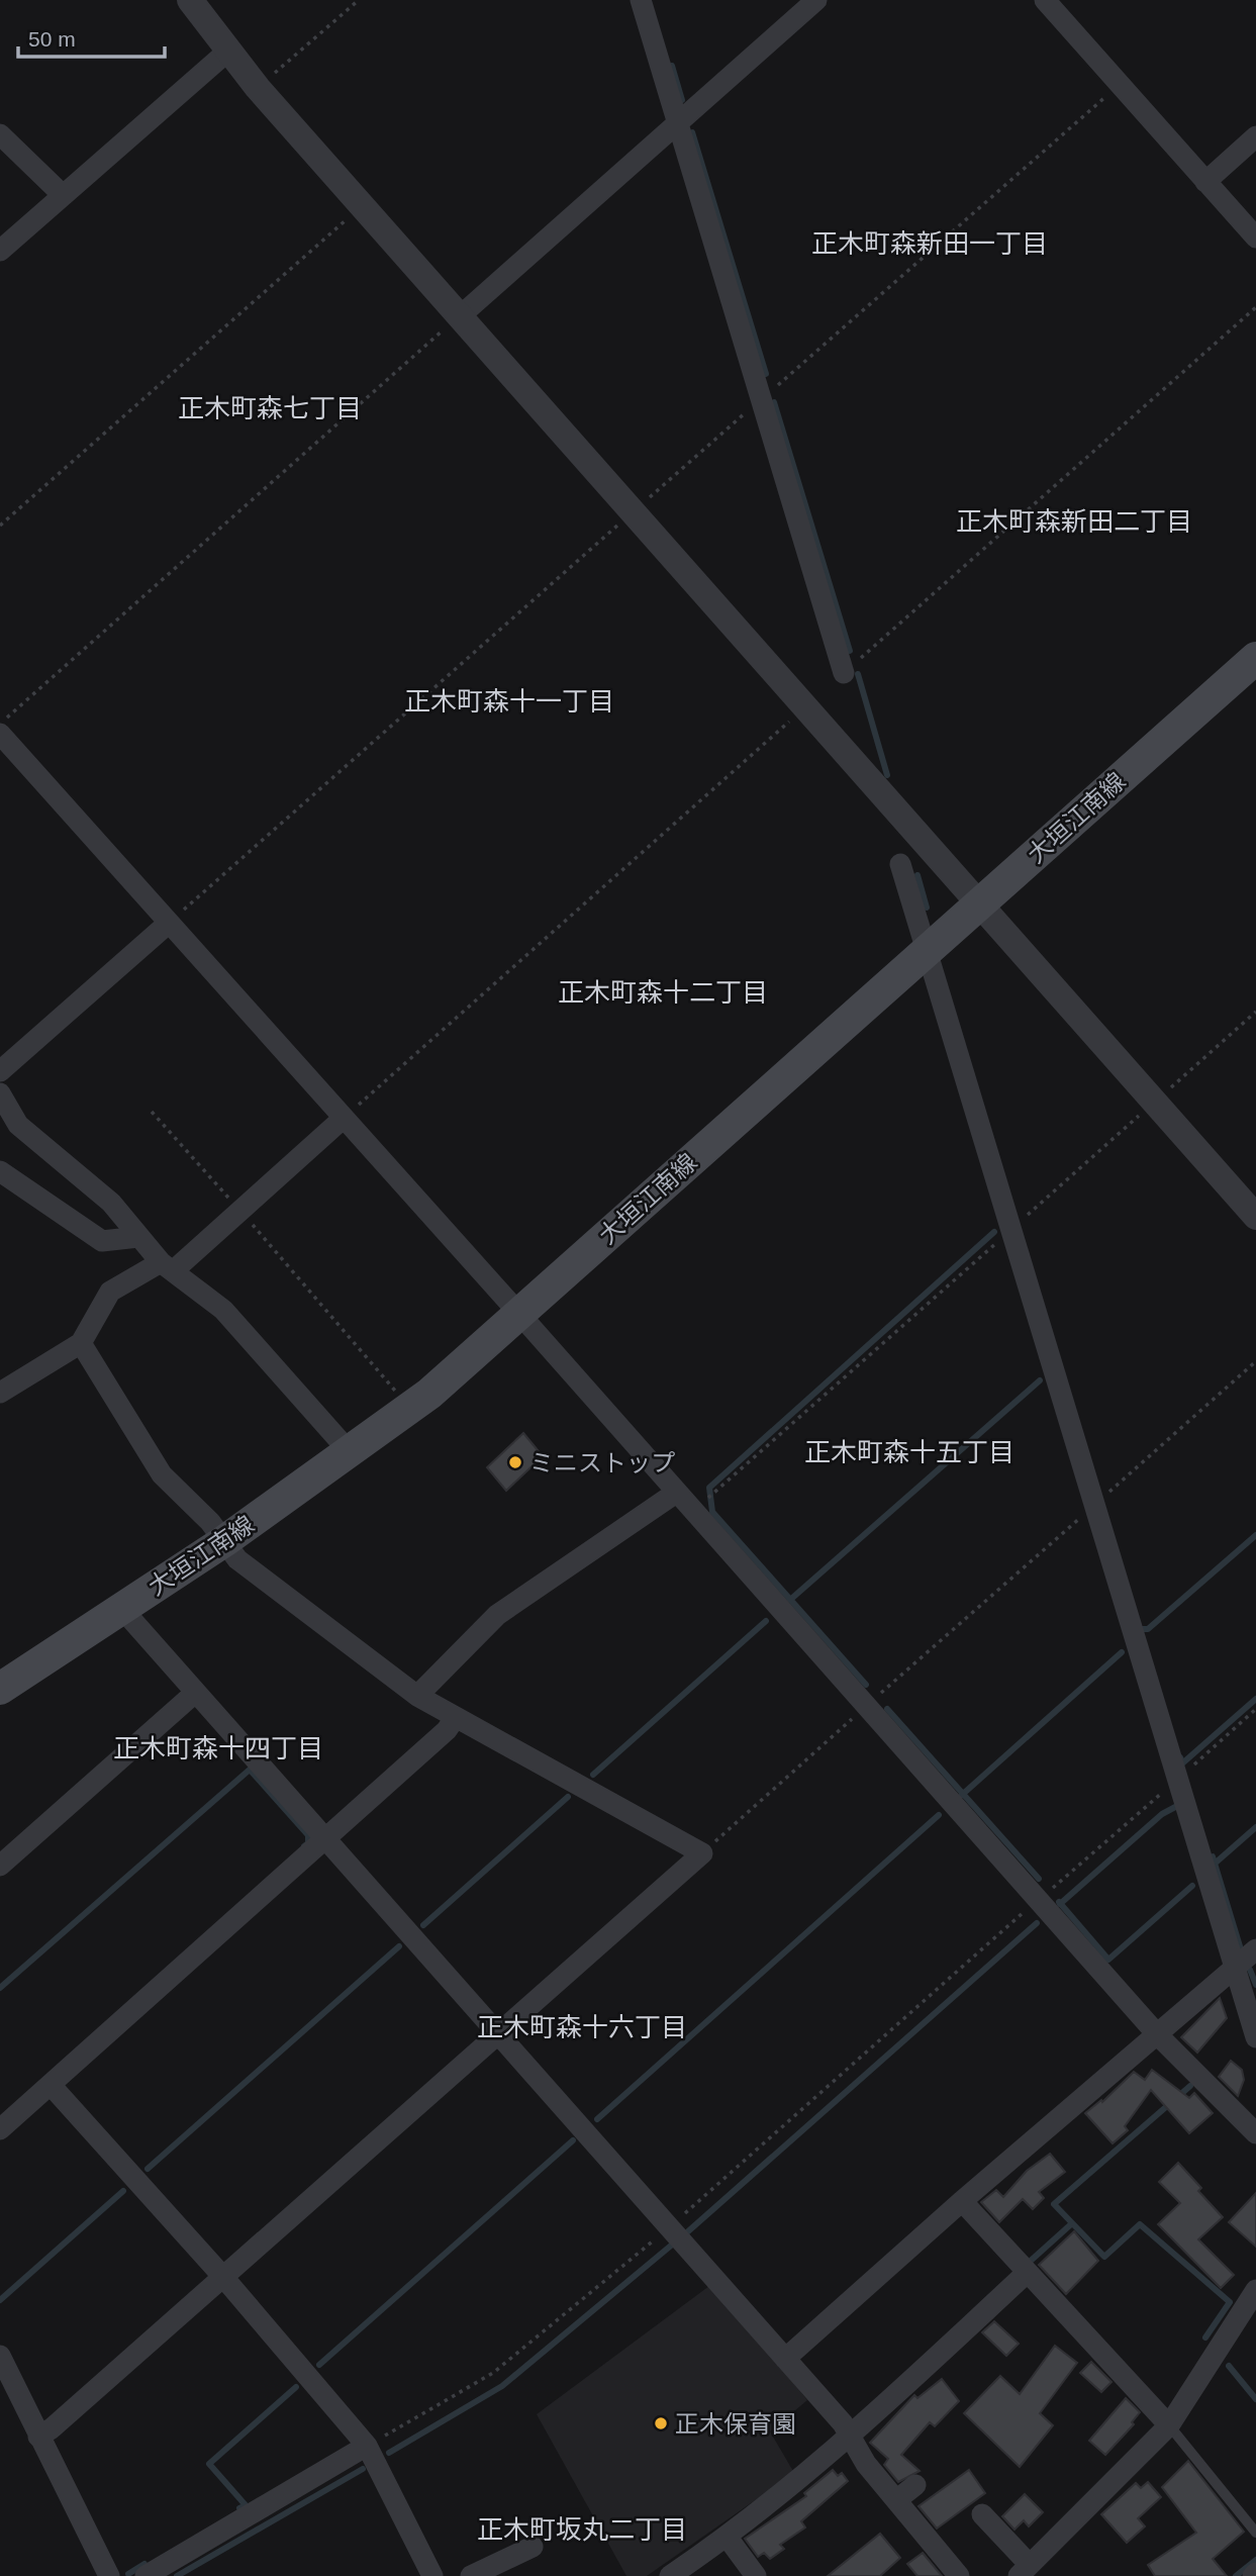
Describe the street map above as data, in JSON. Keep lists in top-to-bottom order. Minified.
{"streets":{"main road":["大垣江南線"]},"districts":["正木町森新田一丁目","正木町森七丁目","正木町森新田二丁目","正木町森十一丁目","正木町森十二丁目","正木町森十五丁目","正木町森十四丁目","正木町森十六丁目","正木町坂丸二丁目"],"places":["ミニストップ","正木保育園"],"scale_bar":"50 m"}
